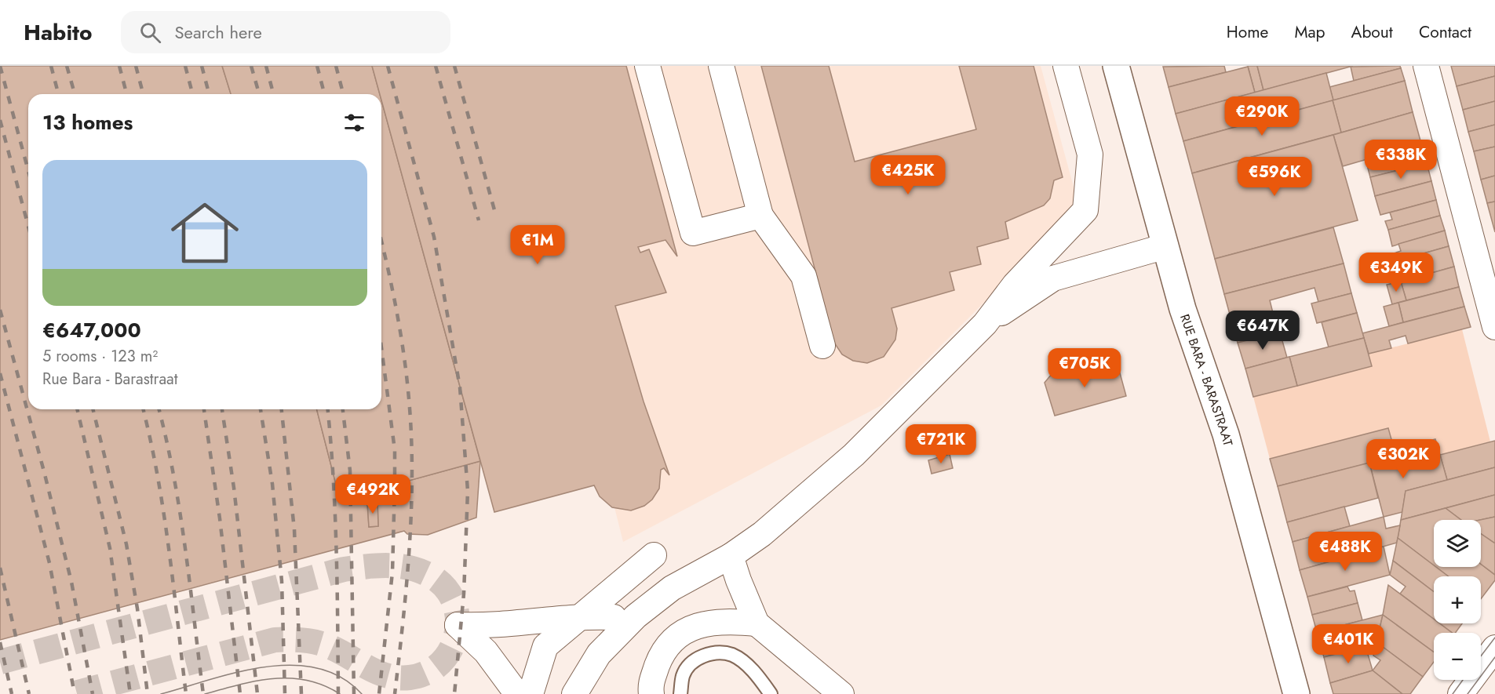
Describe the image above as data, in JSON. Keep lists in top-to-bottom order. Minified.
{"streets":{"main road":["RUE BARA - BARASTRAAT"]},"page":{"header":"Habito","search":"Search here","nav":["Home","Map","About","Contact"],"heading":"13 homes","price":["€290K","€338K","€425K","€596K","€1M","€349K","€647K","€705K","€721K","€302K","€492K","€488K","€401K"],"list":[{"name":"€647,000","note":"5 rooms · 123 m² · Rue Bara - Barastraat"}],"map_buttons":["+","−"]}}
